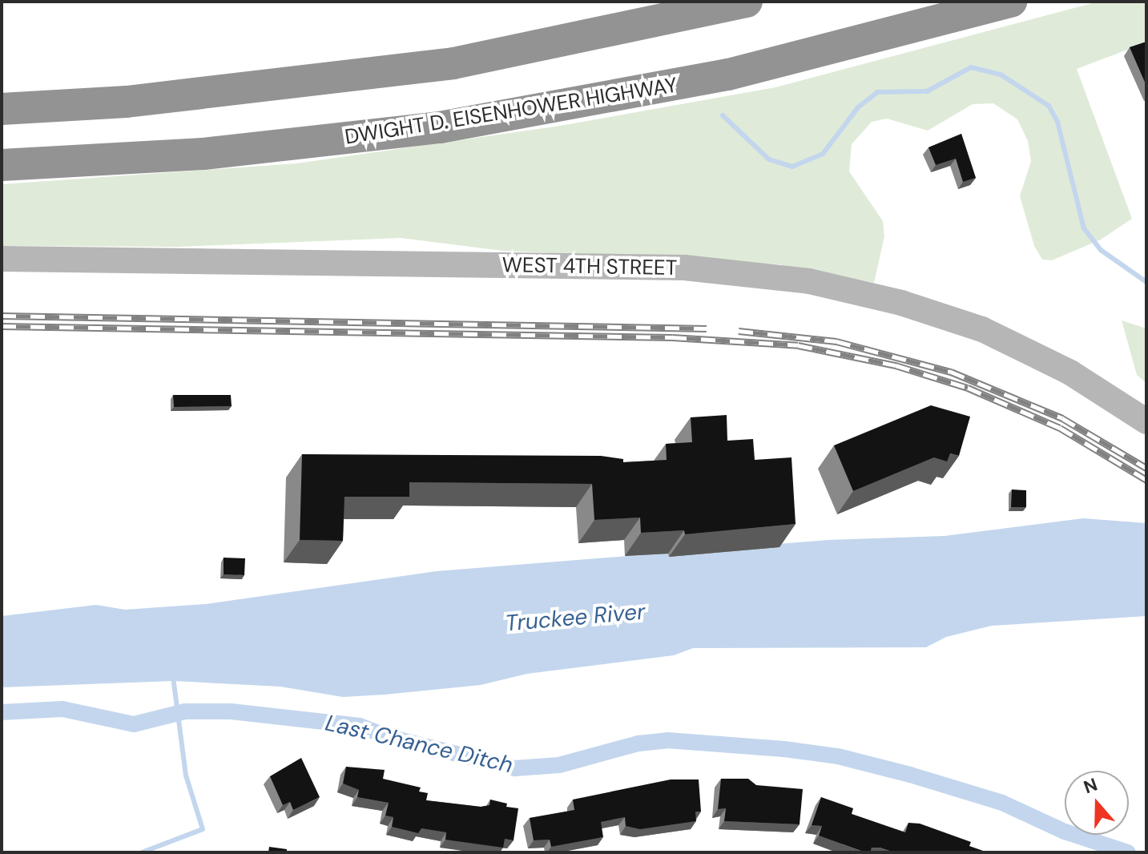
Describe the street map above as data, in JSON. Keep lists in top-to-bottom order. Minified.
{"streets":{"highway":["DWIGHT D. EISENHOWER HIGHWAY"],"main road":["WEST 4TH STREET"]},"water":["Truckee River","Last Chance Ditch"],"north":"top"}
